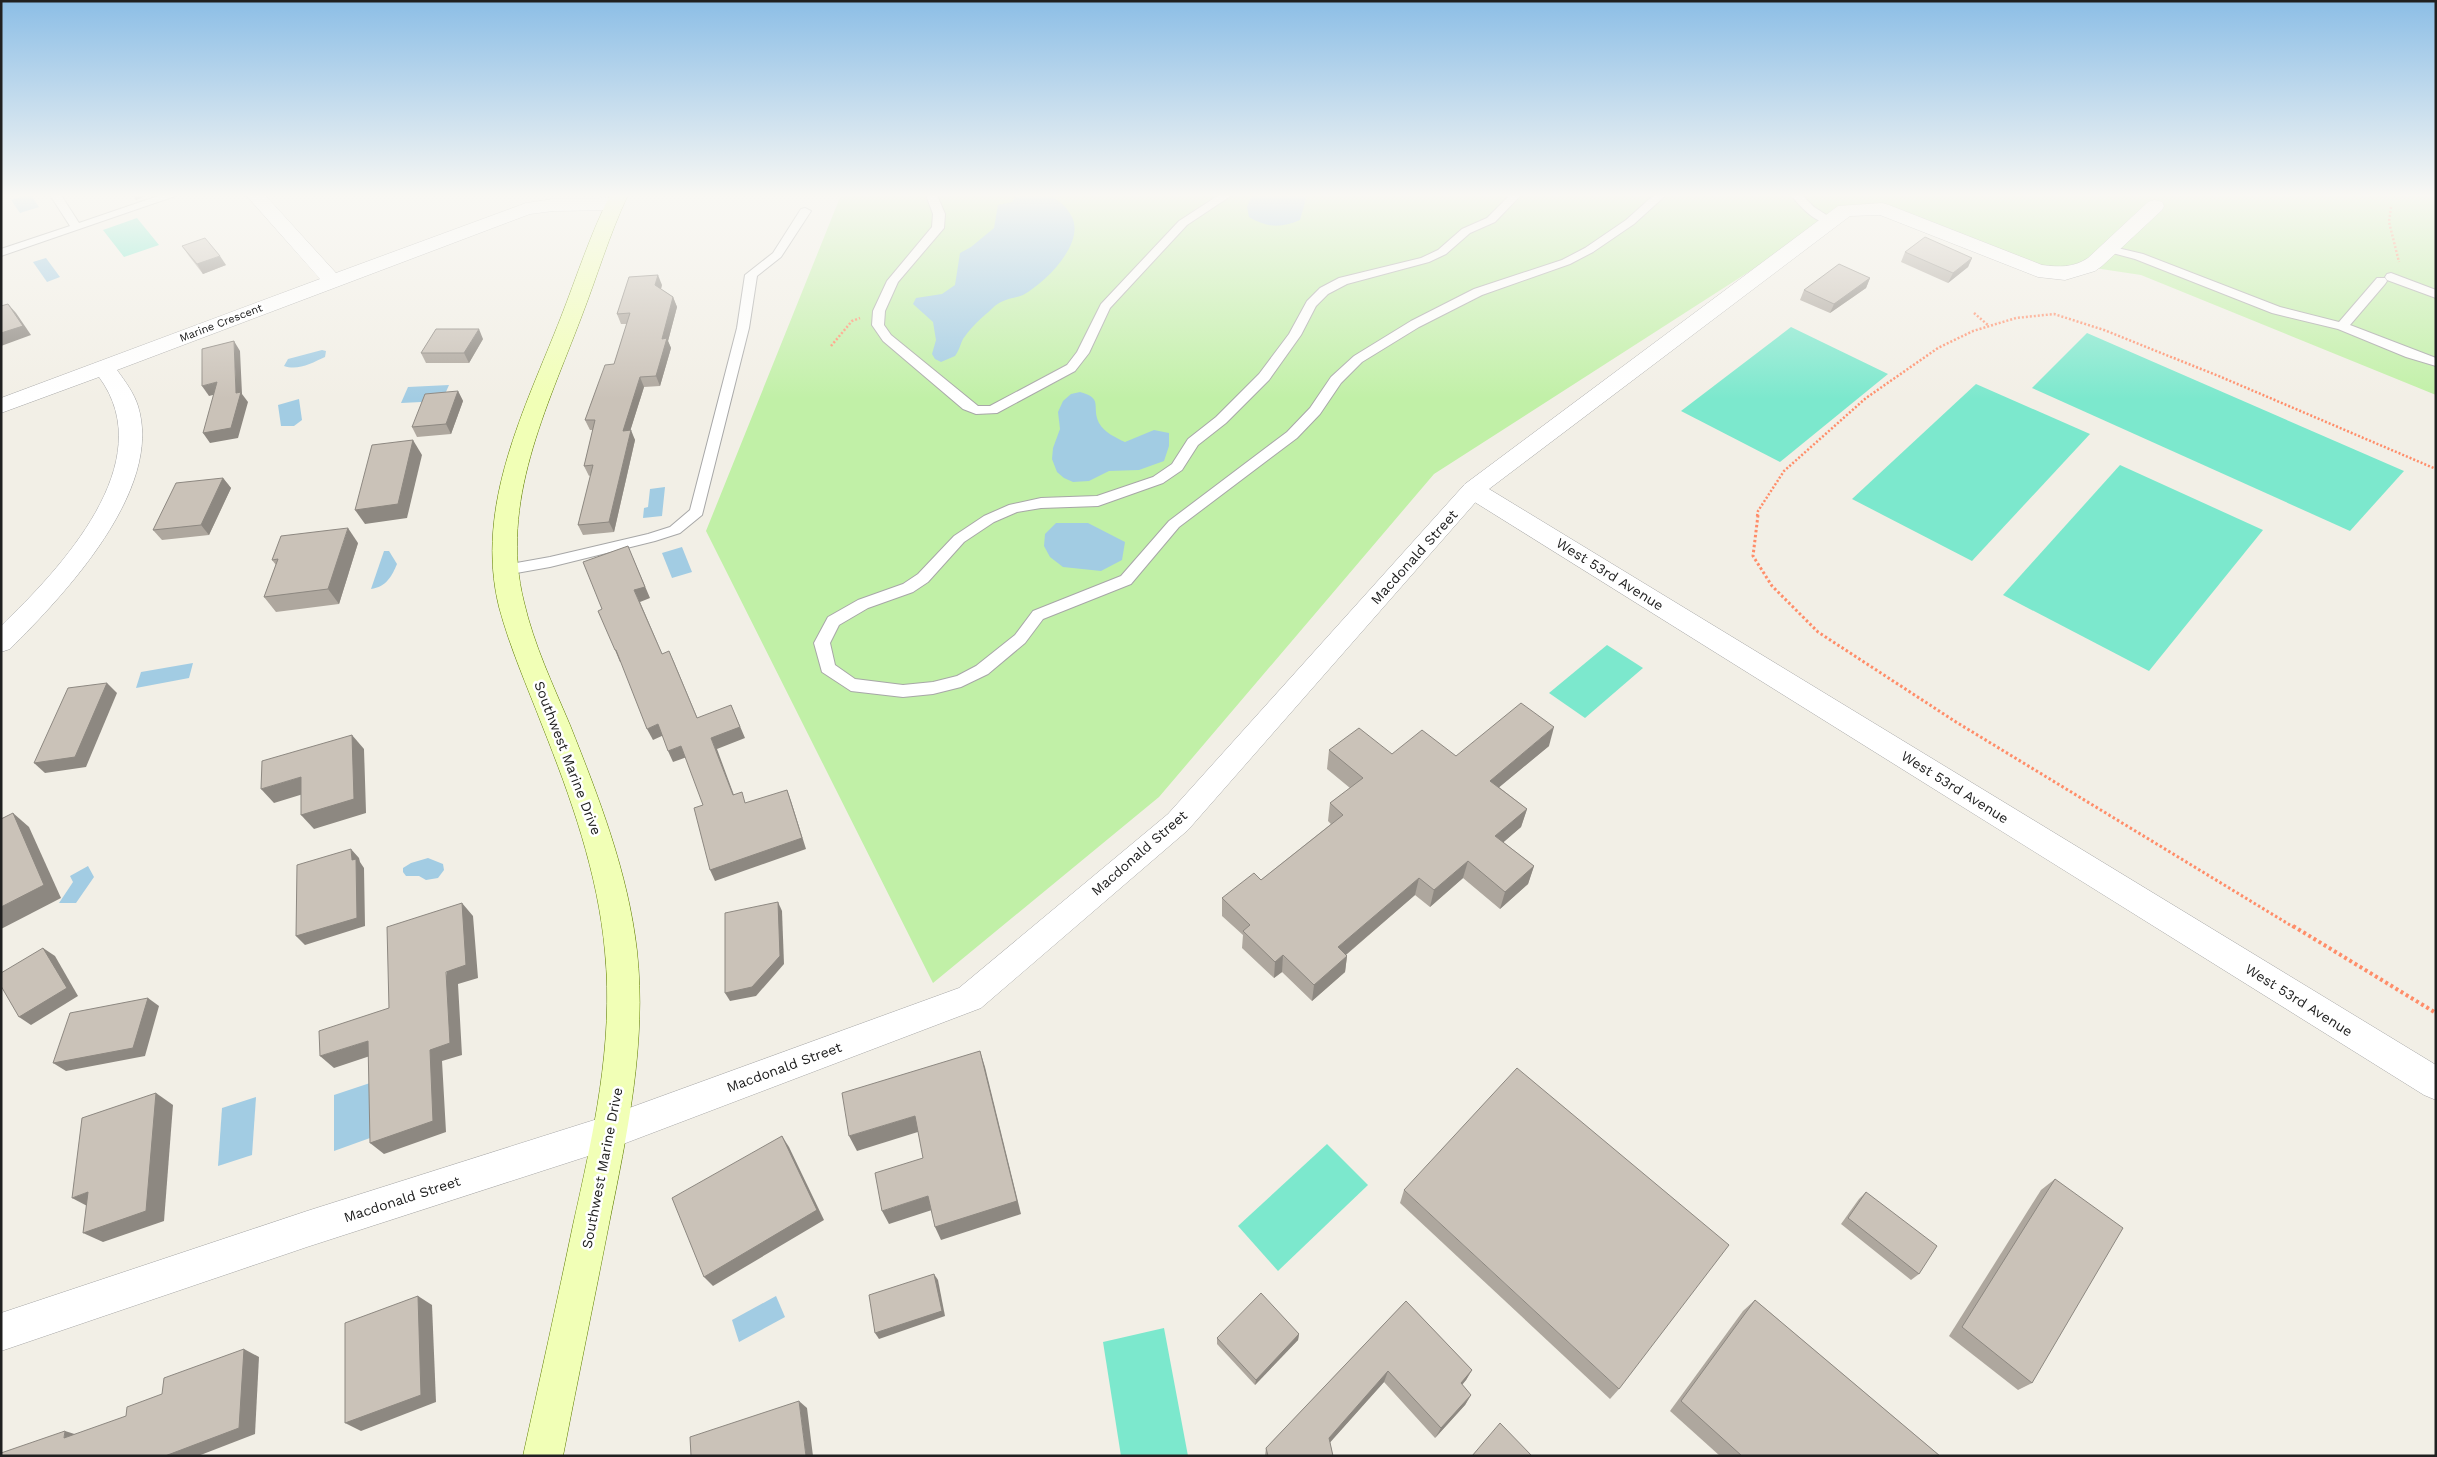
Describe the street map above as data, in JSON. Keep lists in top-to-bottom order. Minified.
{"streets":{"main road":["Southwest Marine Drive"],"street":["Marine Crescent","Macdonald Street","West 53rd Avenue"]},"crossings":[["Macdonald Street","West 53rd Avenue"],["Macdonald Street","Southwest Marine Drive"]]}
